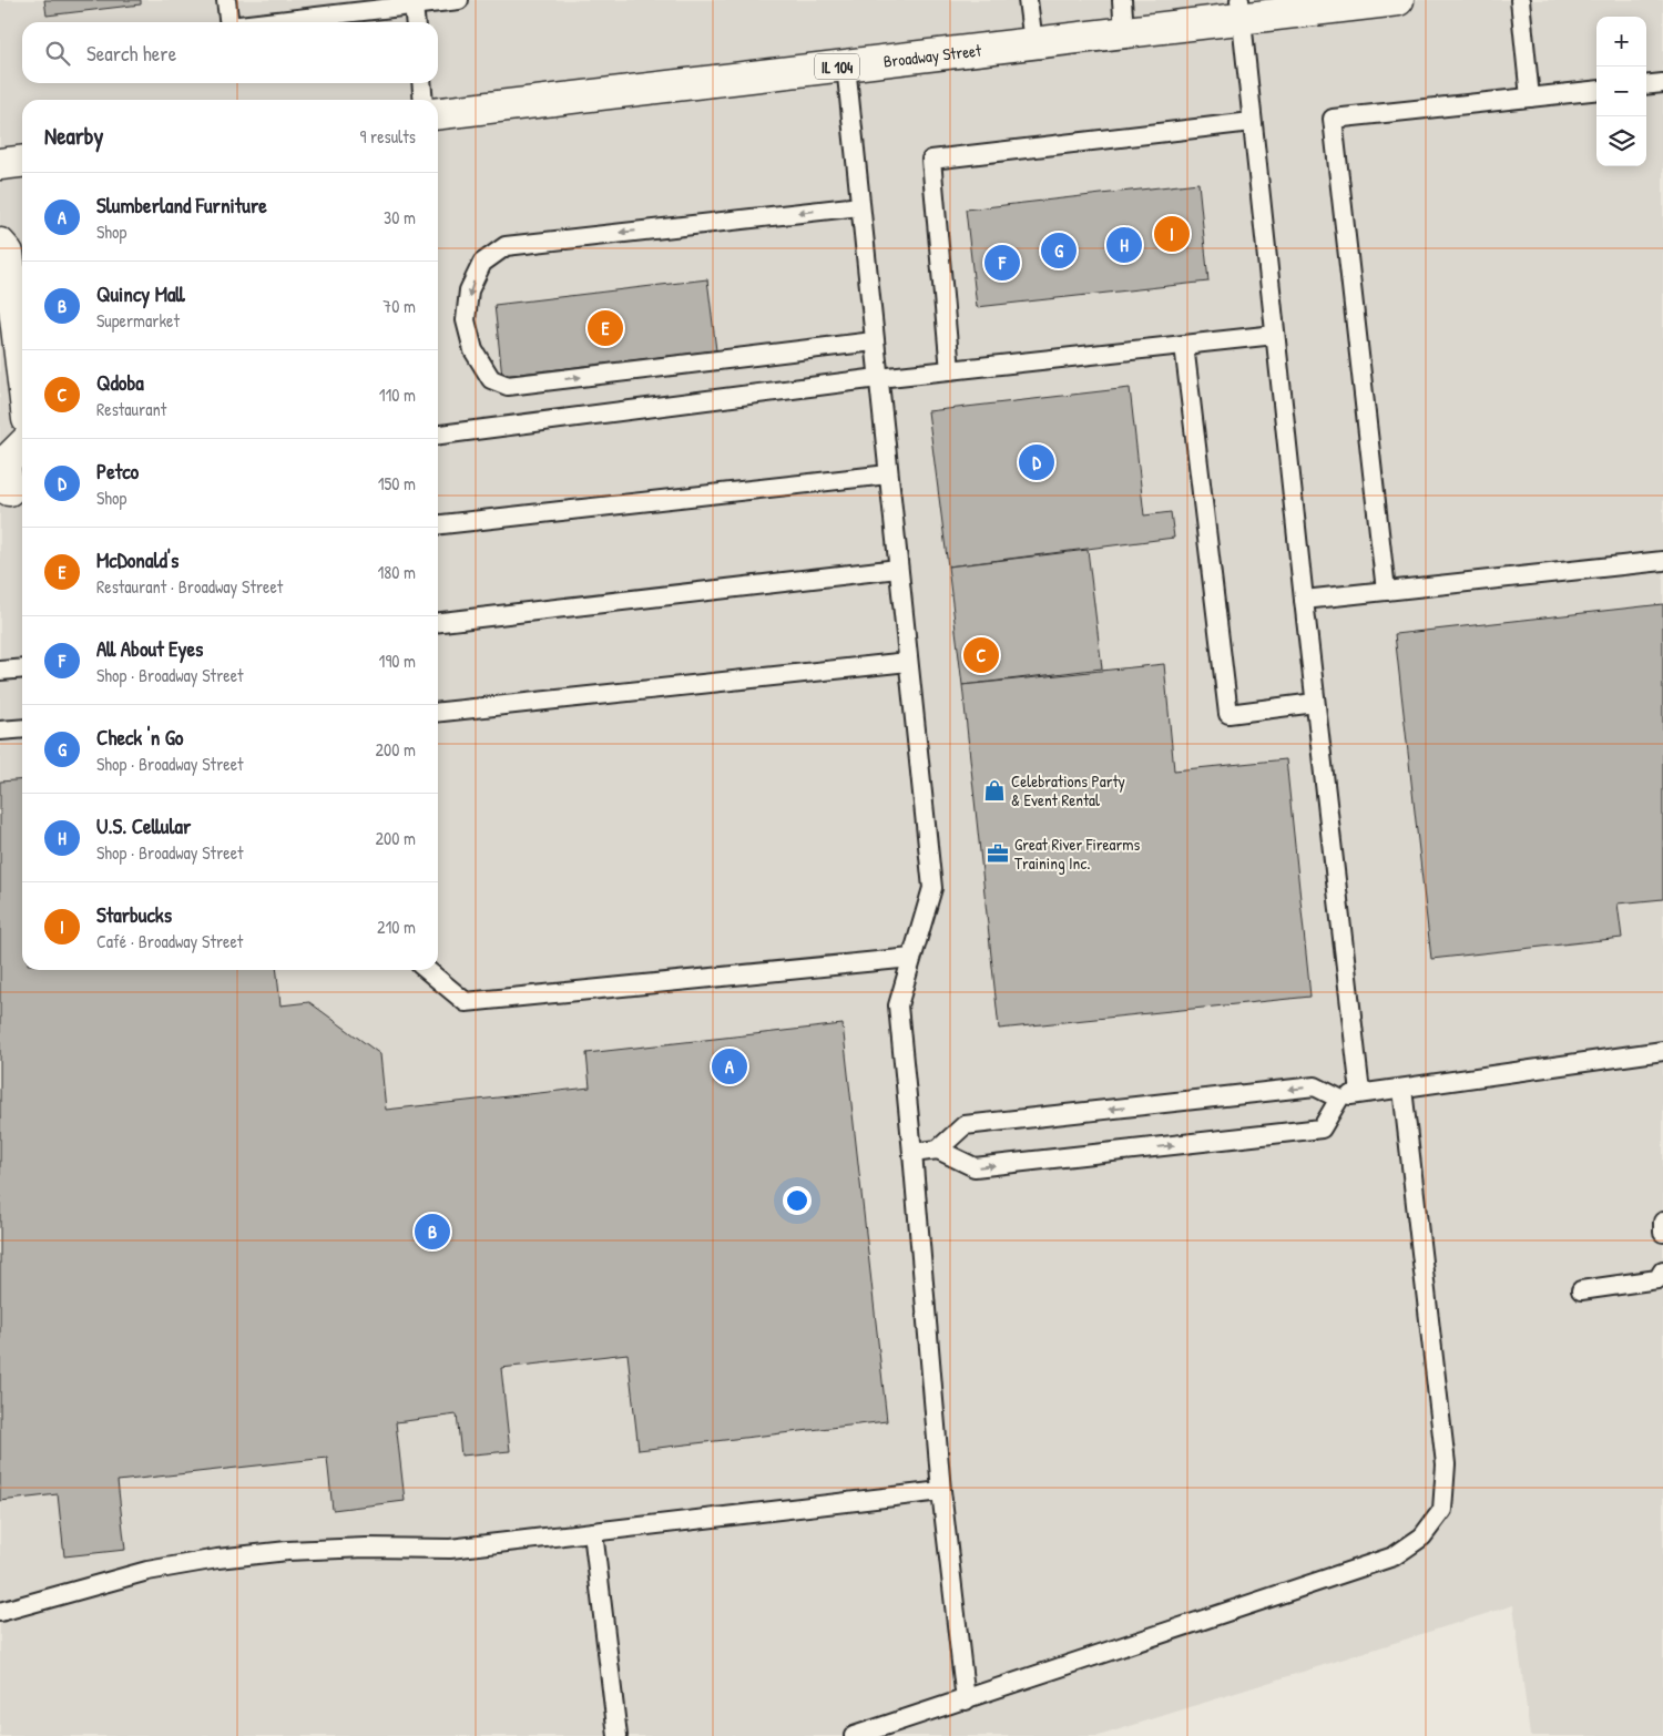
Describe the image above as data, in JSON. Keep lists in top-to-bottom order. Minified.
{"streets":{"main road":["Broadway Street","IL 104"]},"places":{"shop":["Celebrations Party & Event Rental"],"office":["Great River Firearms Training Inc."]},"page":{"map_buttons":["+","−"],"search":"Search here","heading":["Nearby","9 results"],"list":[{"mark":"A","name":"Slumberland Furniture","note":"Shop","value":"30 m"},{"mark":"B","name":"Quincy Mall","note":"Supermarket","value":"70 m"},{"mark":"C","name":"Qdoba","note":"Restaurant","value":"110 m"},{"mark":"D","name":"Petco","note":"Shop","value":"150 m"},{"mark":"E","name":"McDonald's","note":"Restaurant · Broadway Street","value":"180 m"},{"mark":"F","name":"All About Eyes","note":"Shop · Broadway Street","value":"190 m"},{"mark":"G","name":"Check 'n Go","note":"Shop · Broadway Street","value":"200 m"},{"mark":"H","name":"U.S. Cellular","note":"Shop · Broadway Street","value":"200 m"},{"mark":"I","name":"Starbucks","note":"Café · Broadway Street","value":"210 m"}],"pins":["I","H","G","F","E","D","C","A","B"]}}
